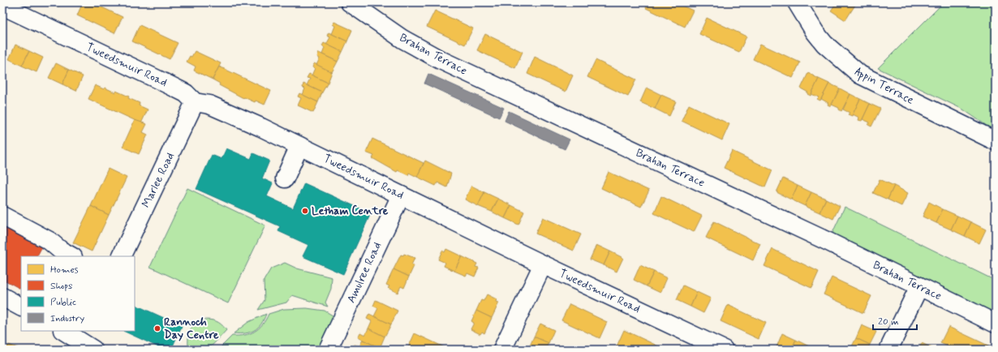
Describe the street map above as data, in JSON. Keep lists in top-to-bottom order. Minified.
{"streets":{"street":["Brahan Terrace","Tweedsmuir Road","Appin Terrace","Marlee Road","Amulree Road"]},"crossings":[["Tweedsmuir Road","Marlee Road"],["Tweedsmuir Road","Amulree Road"]],"places":["Letham Centre","Rannoch Day Centre"],"legend":["Homes","Shops","Public","Industry"],"scale_bar":"20 m"}
